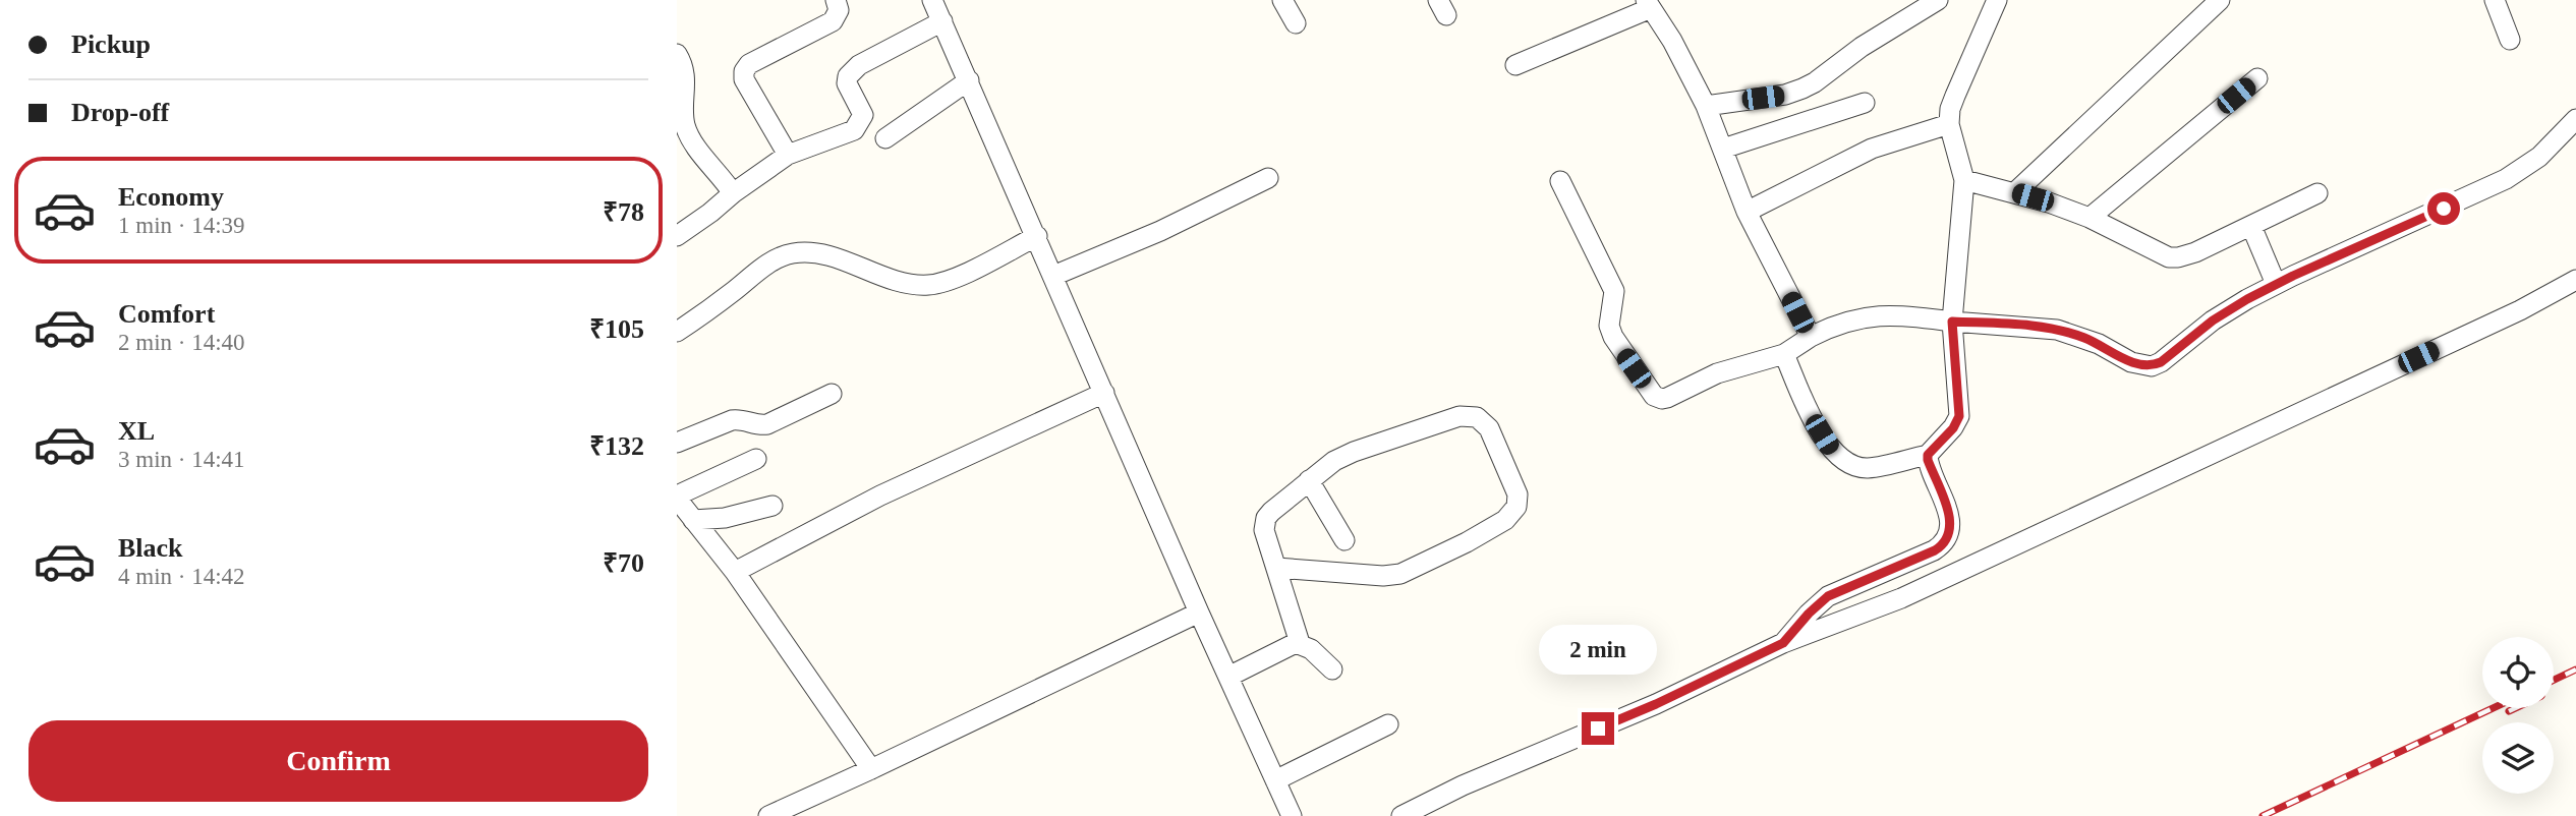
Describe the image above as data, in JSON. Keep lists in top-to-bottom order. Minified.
{"page":{"banner":["Pickup","Drop-off"],"list":[{"name":"Economy","note":"1 min · 14:39","value":"₹78"},{"name":"Comfort","note":"2 min · 14:40","value":"₹105"},{"name":"XL","note":"3 min · 14:41","value":"₹132"},{"name":"Black","note":"4 min · 14:42","value":"₹70"}],"bubble":"2 min","buttons":"Confirm"}}
